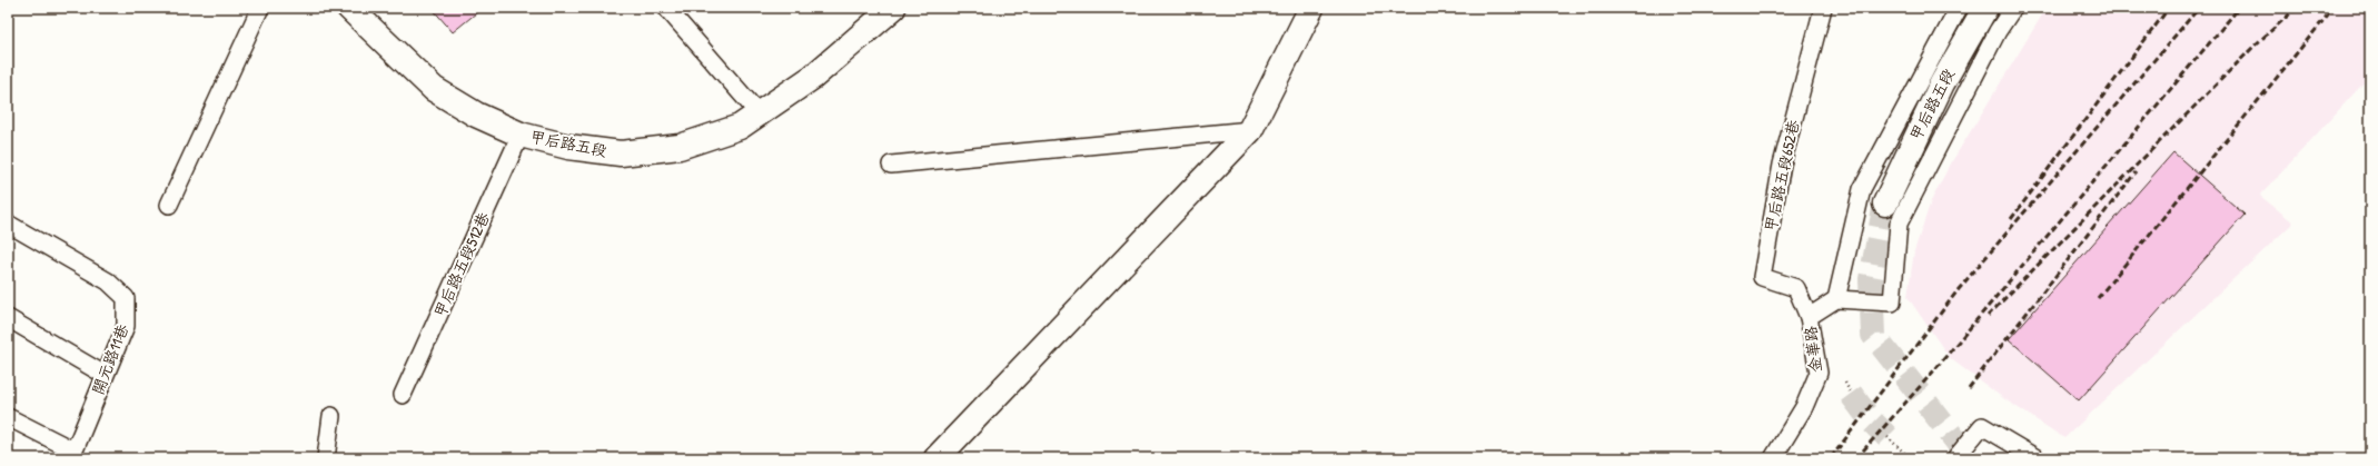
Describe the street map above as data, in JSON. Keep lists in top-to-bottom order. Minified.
{"streets":{"street":["甲后路五段"],"lane":["甲后路五段652巷","甲后路五段512巷","金華路","開元路11巷"]},"crossings":[["甲后路五段","甲后路五段512巷"],["甲后路五段652巷","金華路"]]}
